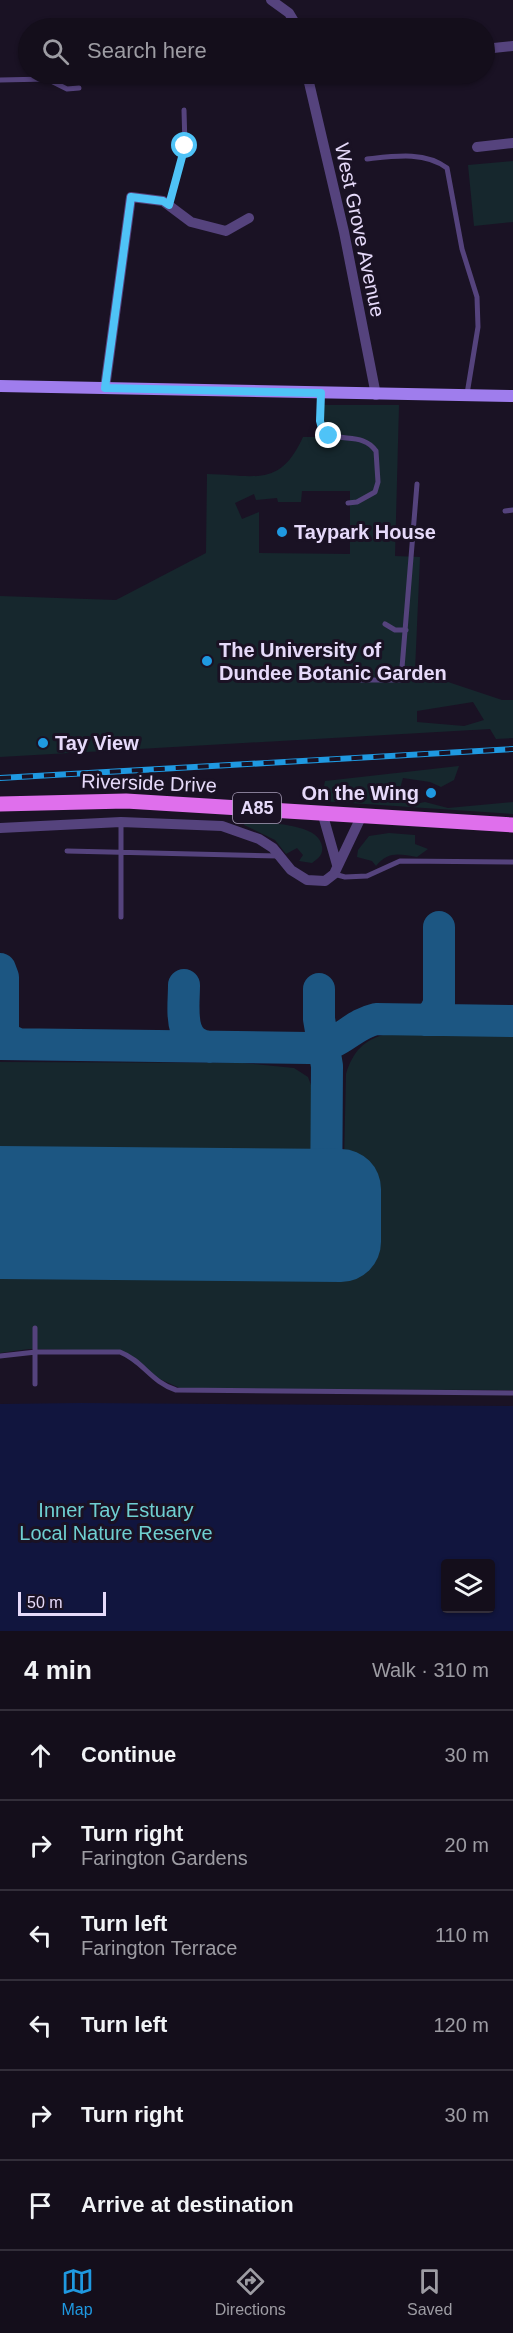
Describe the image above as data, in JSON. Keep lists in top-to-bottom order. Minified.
{"streets":{"main road":["Riverside Drive","A85"],"street":["West Grove Avenue"]},"parks":["Inner Tay Estuary Local Nature Reserve"],"places":["Taypark House","The University of Dundee Botanic Garden","Tay View","On the Wing"],"scale_bar":"50 m","page":{"search":"Search here","scale":"50 m","heading":["4 min","Walk · 310 m"],"list":[["Continue","30 m"],["Turn right","Farington Gardens","20 m"],["Turn left","Farington Terrace","110 m"],["Turn left","120 m"],["Turn right","30 m"],"Arrive at destination"],"nav":["Map","Directions","Saved"]}}
